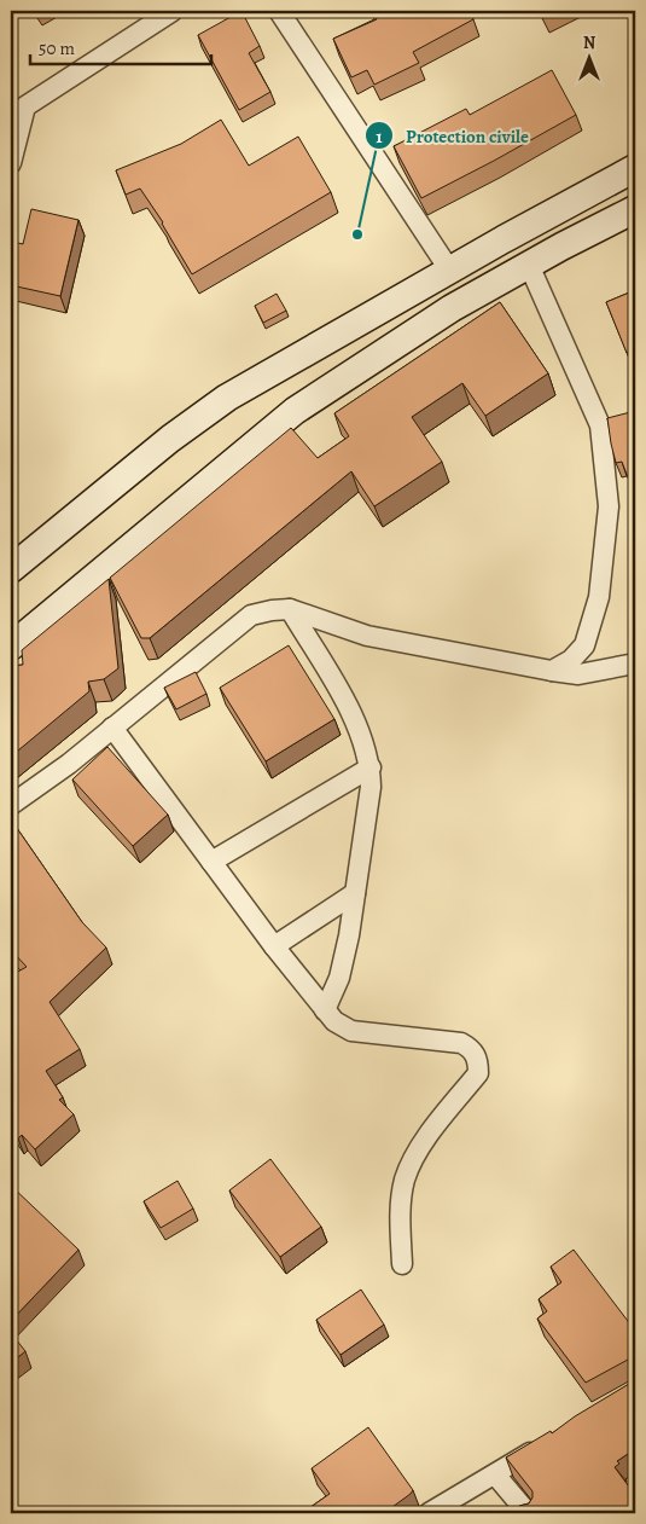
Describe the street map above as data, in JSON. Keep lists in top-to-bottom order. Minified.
{"places":["Protection civile"],"scale_bar":"50 m","north":"top"}
